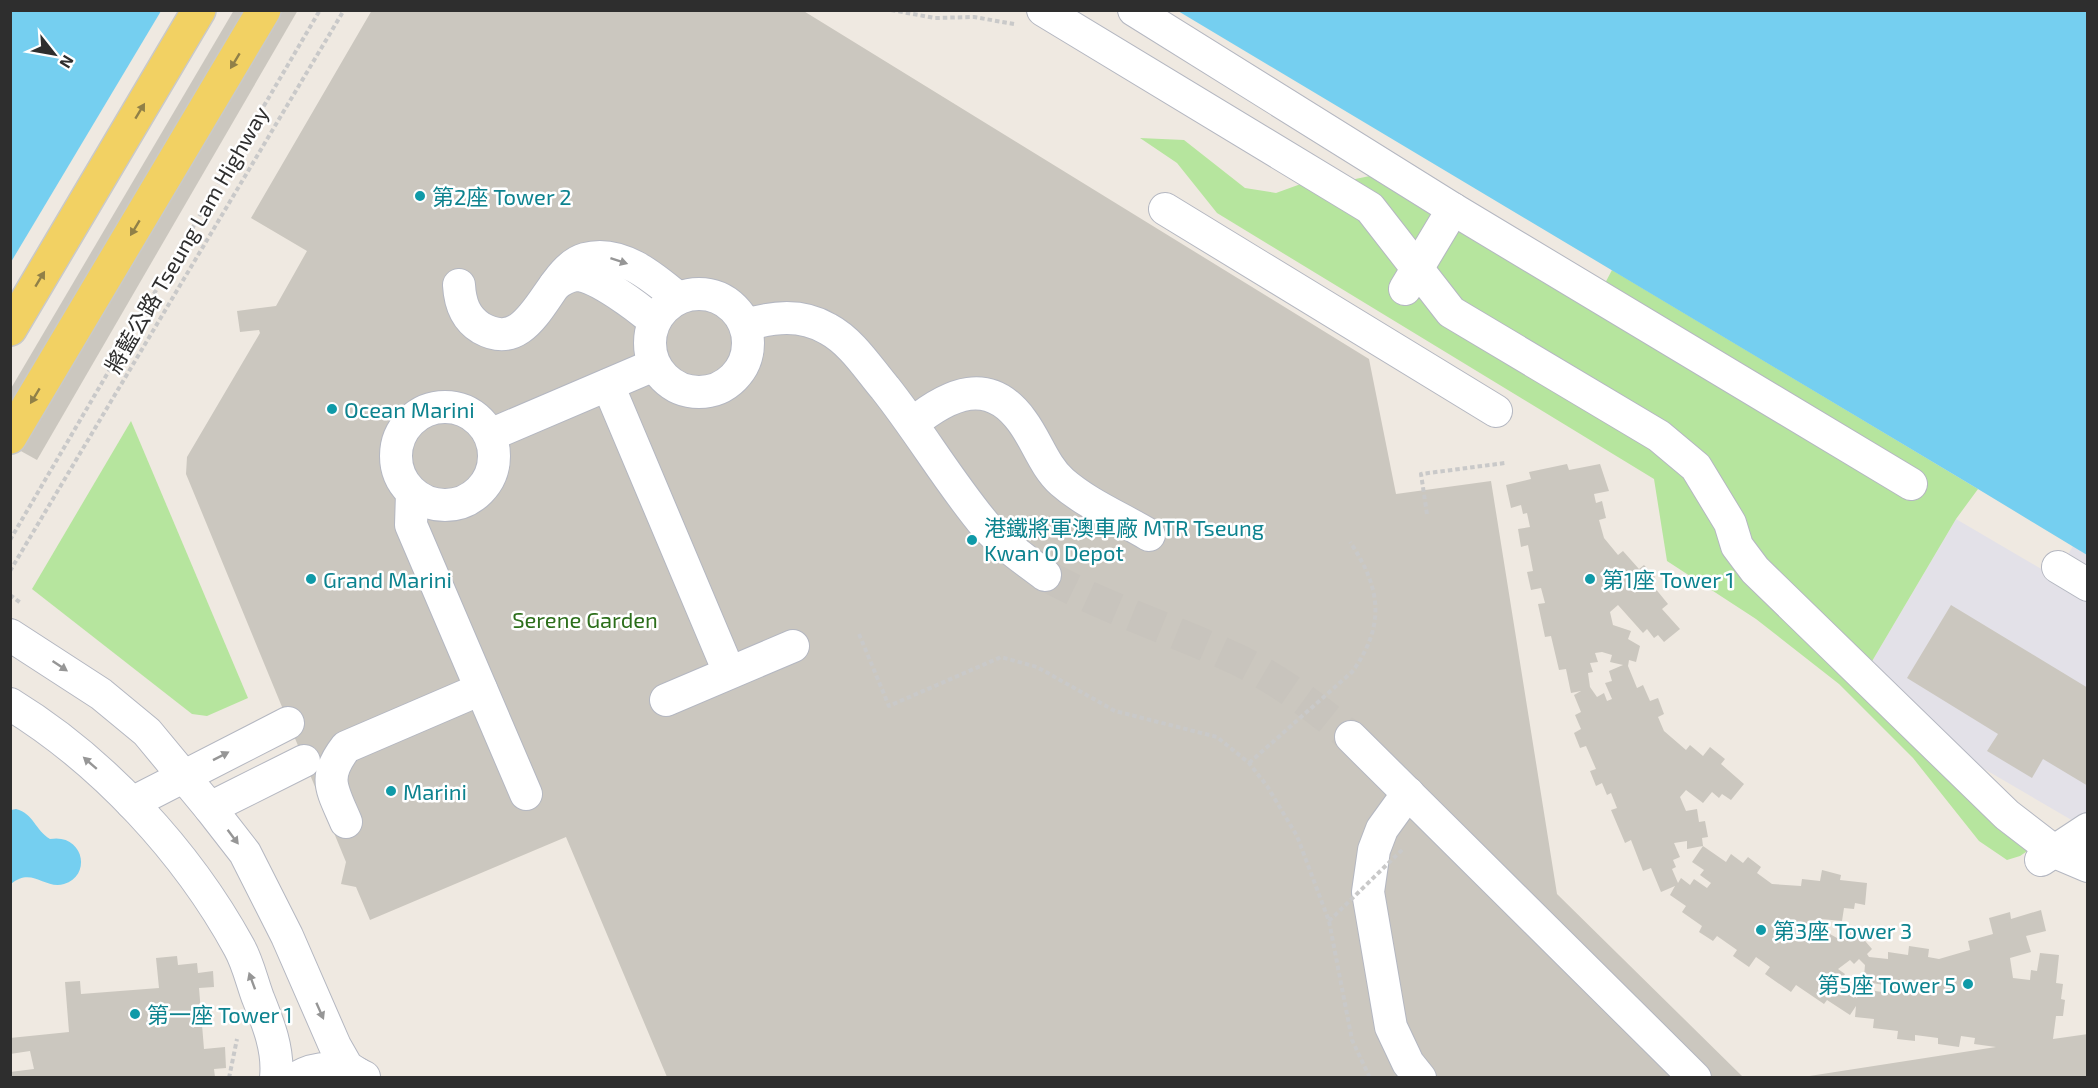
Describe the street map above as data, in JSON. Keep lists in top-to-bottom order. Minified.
{"streets":{"path":["將藍公路 Tseung Lam Highway"]},"parks":["Serene Garden"],"places":["第2座 Tower 2","Ocean Marini","港鐵將軍澳車廠 MTR Tseung Kwan O Depot","Grand Marini","第1座 Tower 1","Marini","第3座 Tower 3","第5座 Tower 5","第一座 Tower 1"],"north":"bottom right"}
